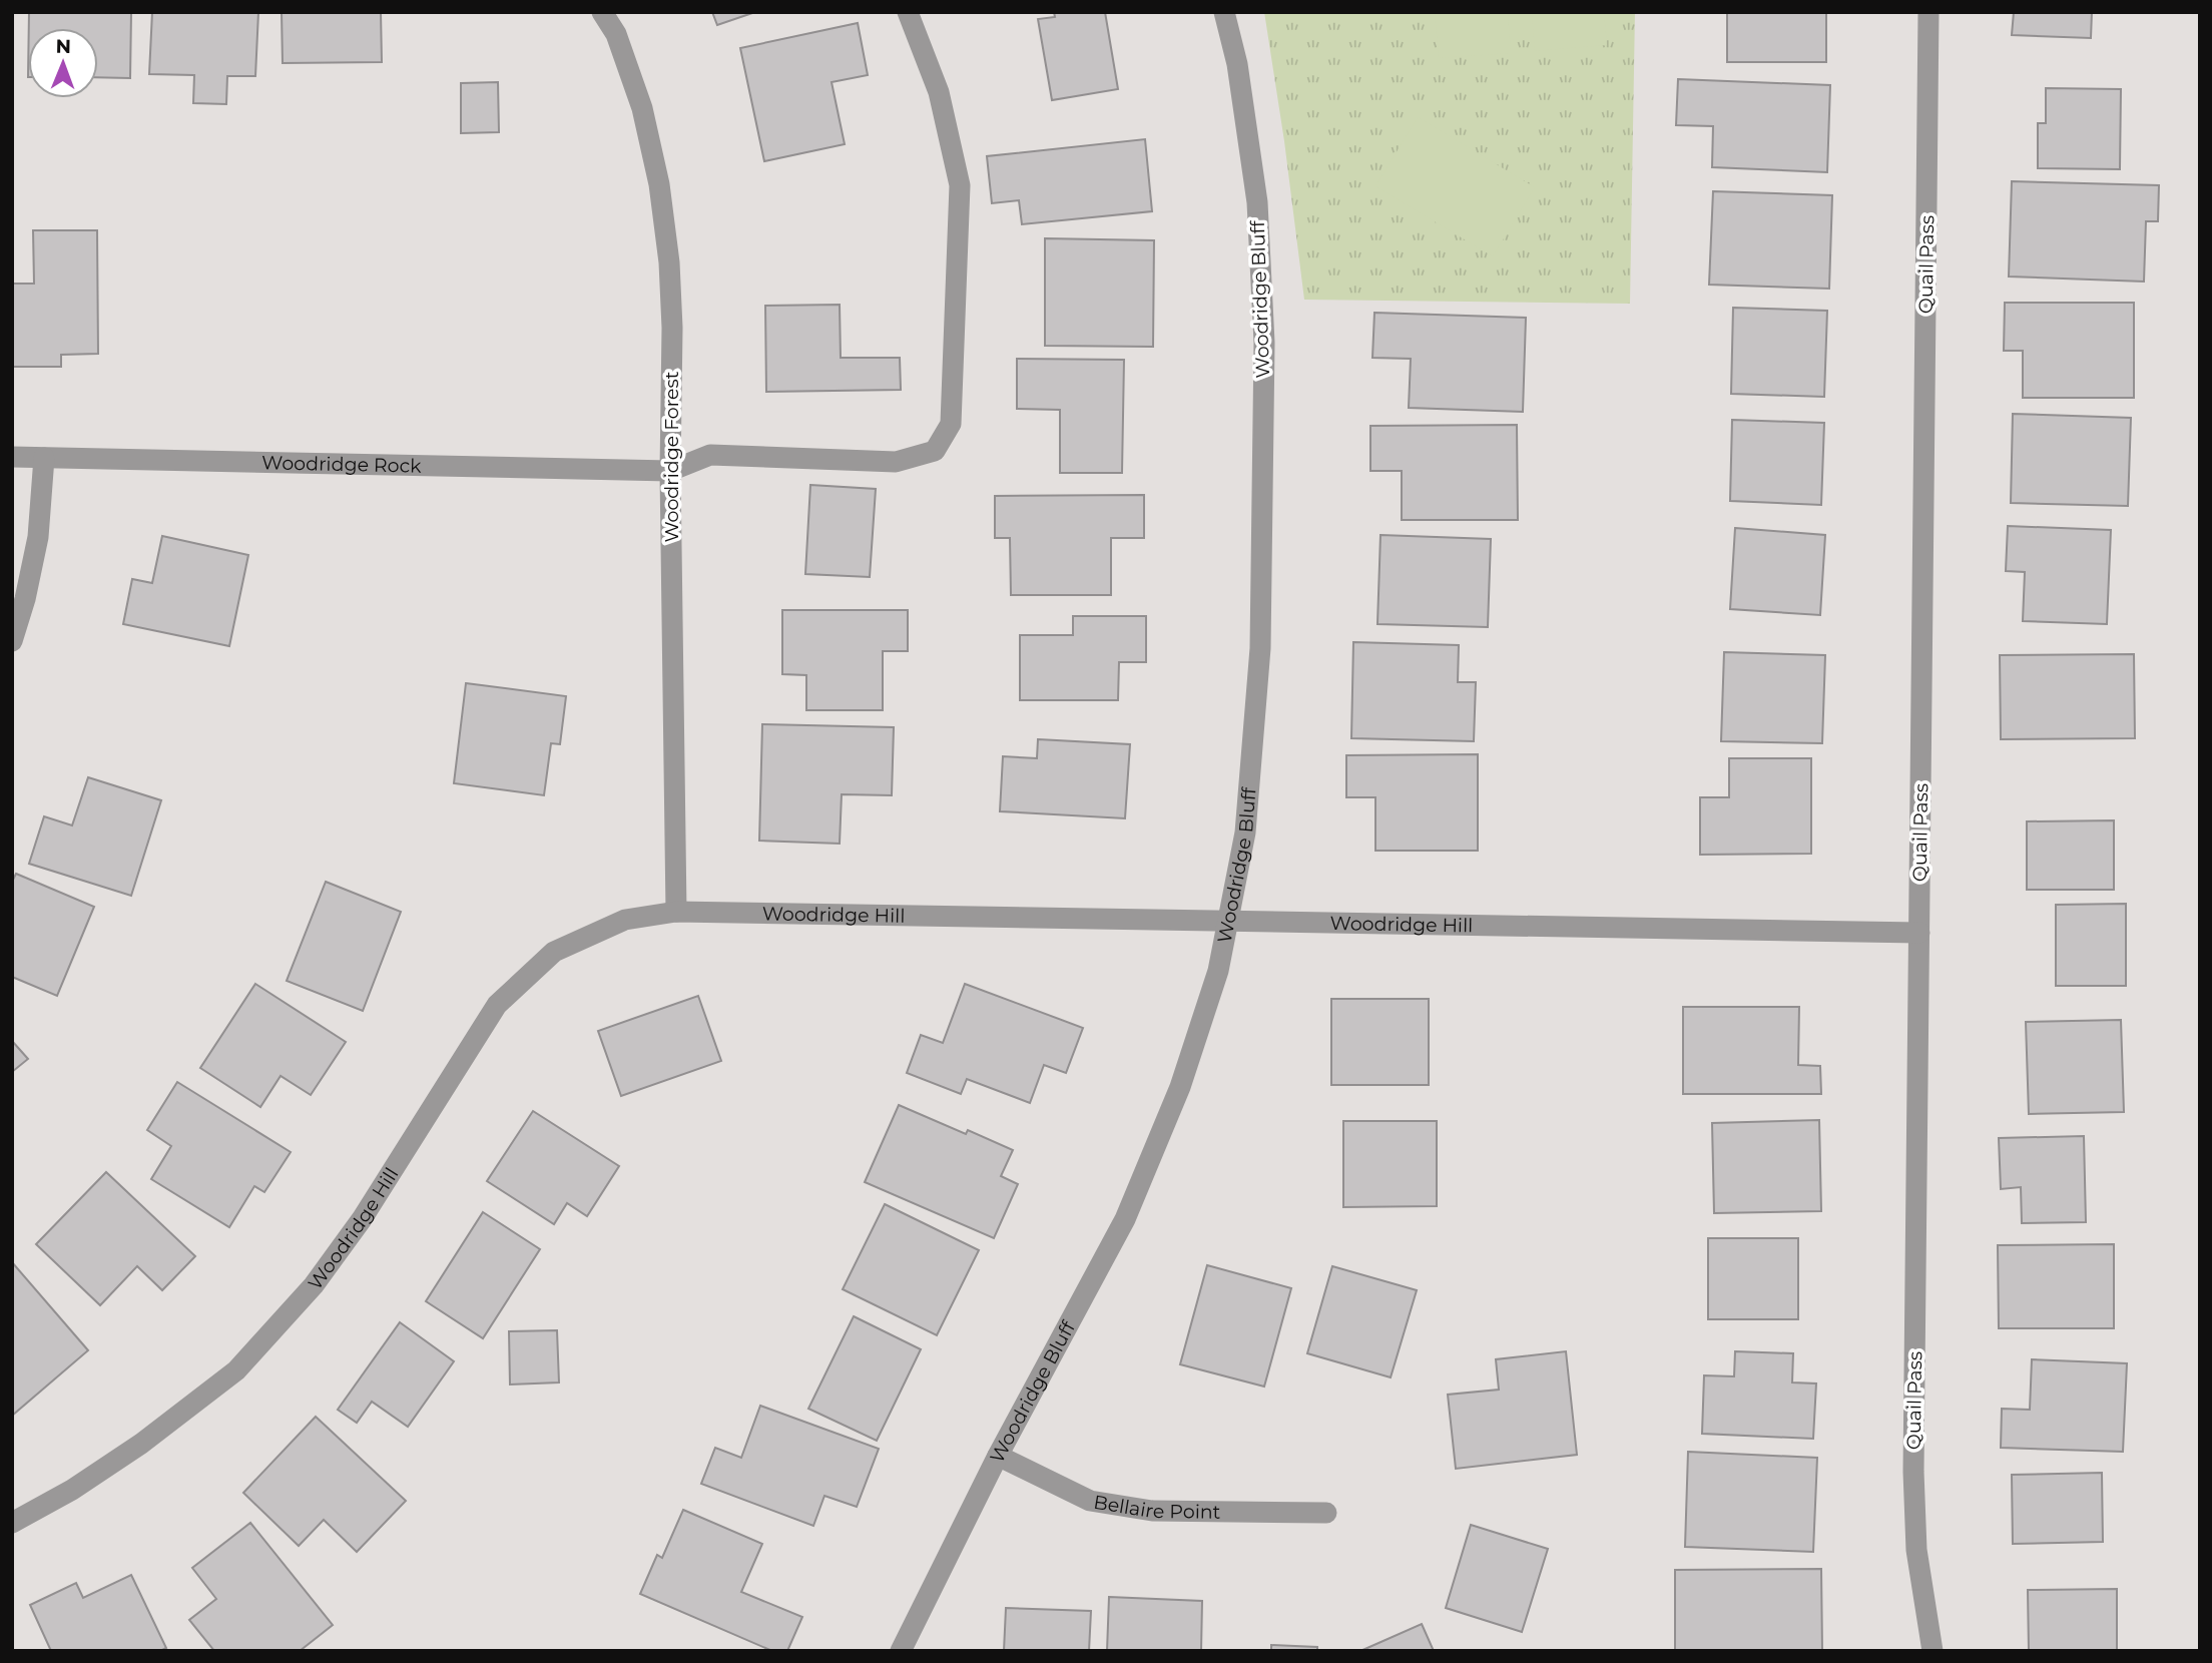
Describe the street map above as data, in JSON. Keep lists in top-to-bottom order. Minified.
{"streets":{"street":["Quail Pass","Woodridge Bluff","Woodridge Forest","Woodridge Rock","Woodridge Hill","Bellaire Point"]},"crossings":[["Quail Pass","Woodridge Hill"],["Woodridge Bluff","Woodridge Hill"],["Woodridge Bluff","Bellaire Point"],["Woodridge Forest","Woodridge Rock"],["Woodridge Forest","Woodridge Hill"]],"north":"top"}
